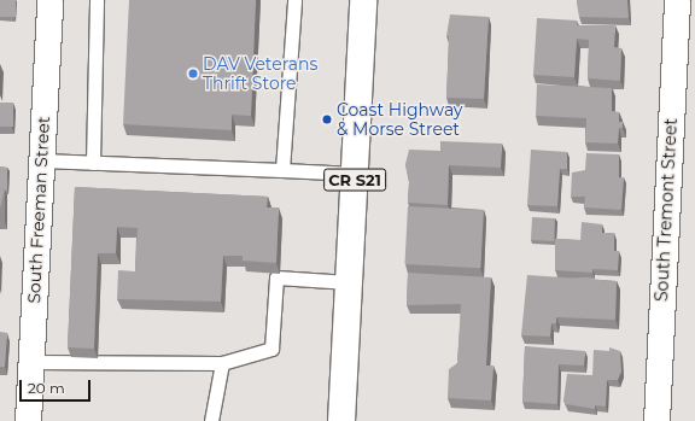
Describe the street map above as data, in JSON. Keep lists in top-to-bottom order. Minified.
{"streets":{"main road":["CR S21"],"street":["South Freeman Street","South Tremont Street"]},"places":["DAV Veterans Thrift Store","Coast Highway & Morse Street"],"scale_bar":"20 m"}
